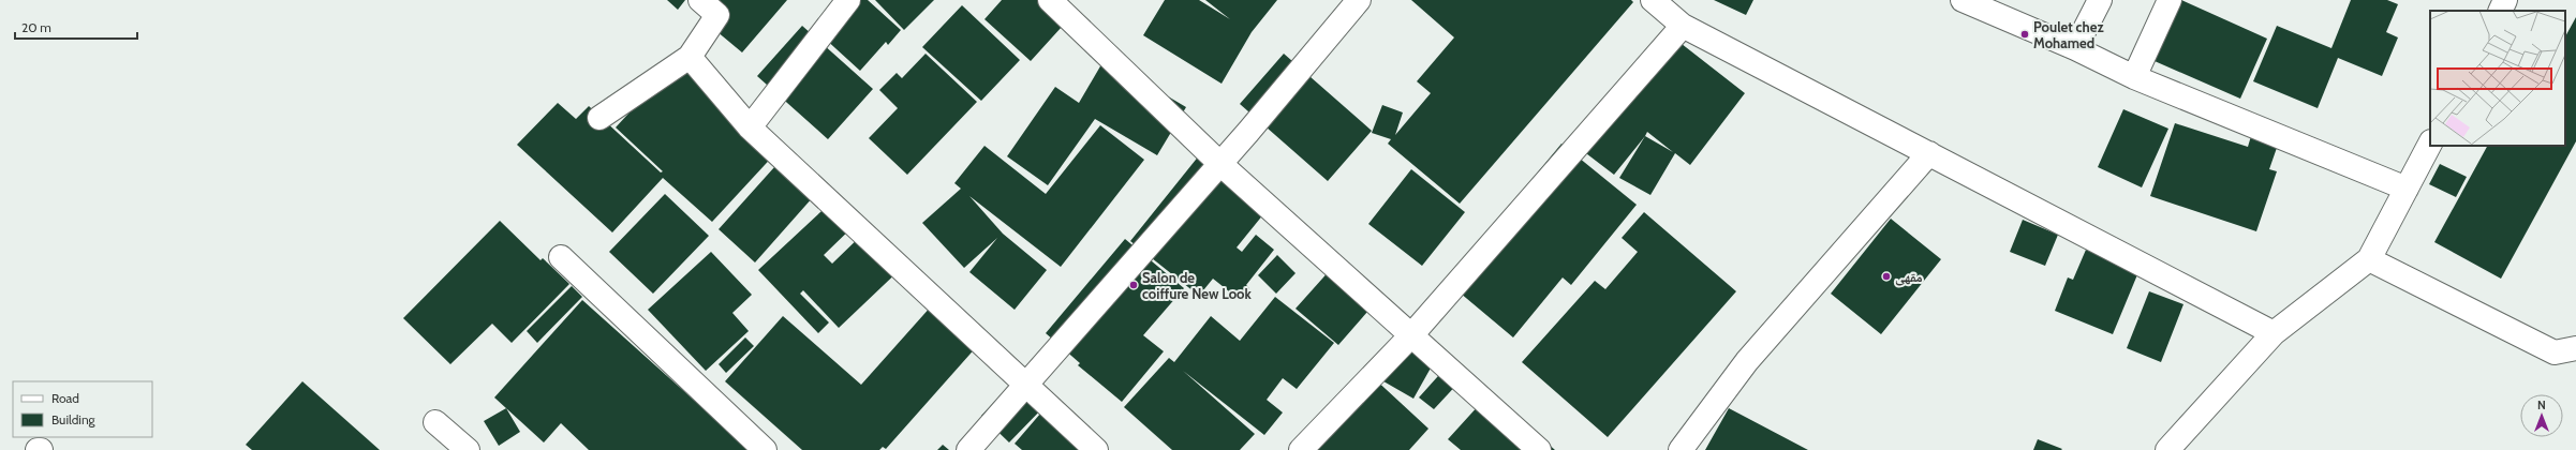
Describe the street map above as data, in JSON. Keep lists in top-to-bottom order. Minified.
{"places":["Poulet chez Mohamed","مقهى","Salon de coiffure New Look"],"legend":["Road","Building"],"scale_bar":"20 m","north":"top"}
